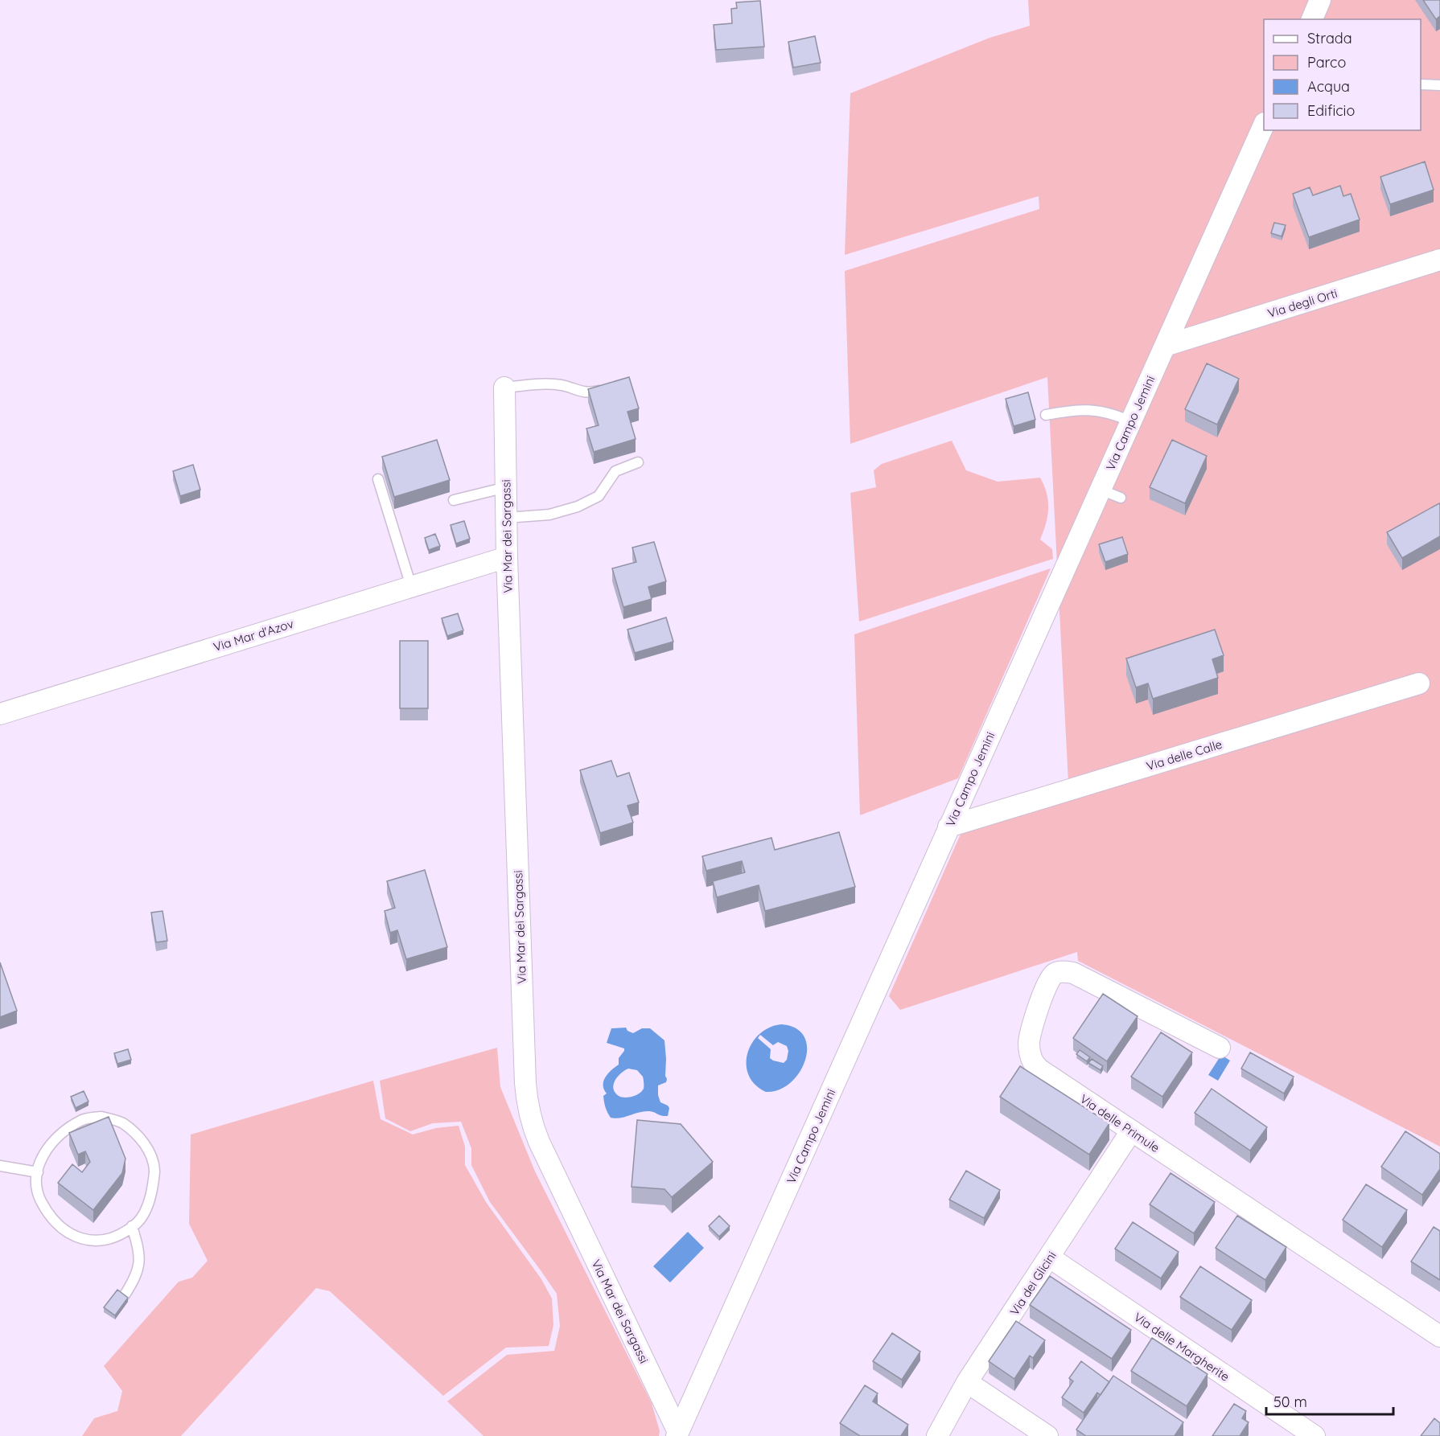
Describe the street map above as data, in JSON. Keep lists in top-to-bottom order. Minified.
{"streets":{"street":["Via degli Orti","Via Campo Jemini","Via Mar dei Sargassi","Via Mar d'Azov","Via delle Calle","Via delle Primule","Via dei Glicini","Via delle Margherite"]},"crossings":[["Via degli Orti","Via Campo Jemini"],["Via Campo Jemini","Via Mar dei Sargassi"],["Via Campo Jemini","Via delle Calle"],["Via Mar dei Sargassi","Via Mar d'Azov"],["Via delle Primule","Via dei Glicini"],["Via dei Glicini","Via delle Margherite"]],"legend":["Strada","Parco","Acqua","Edificio"],"scale_bar":"50 m"}
